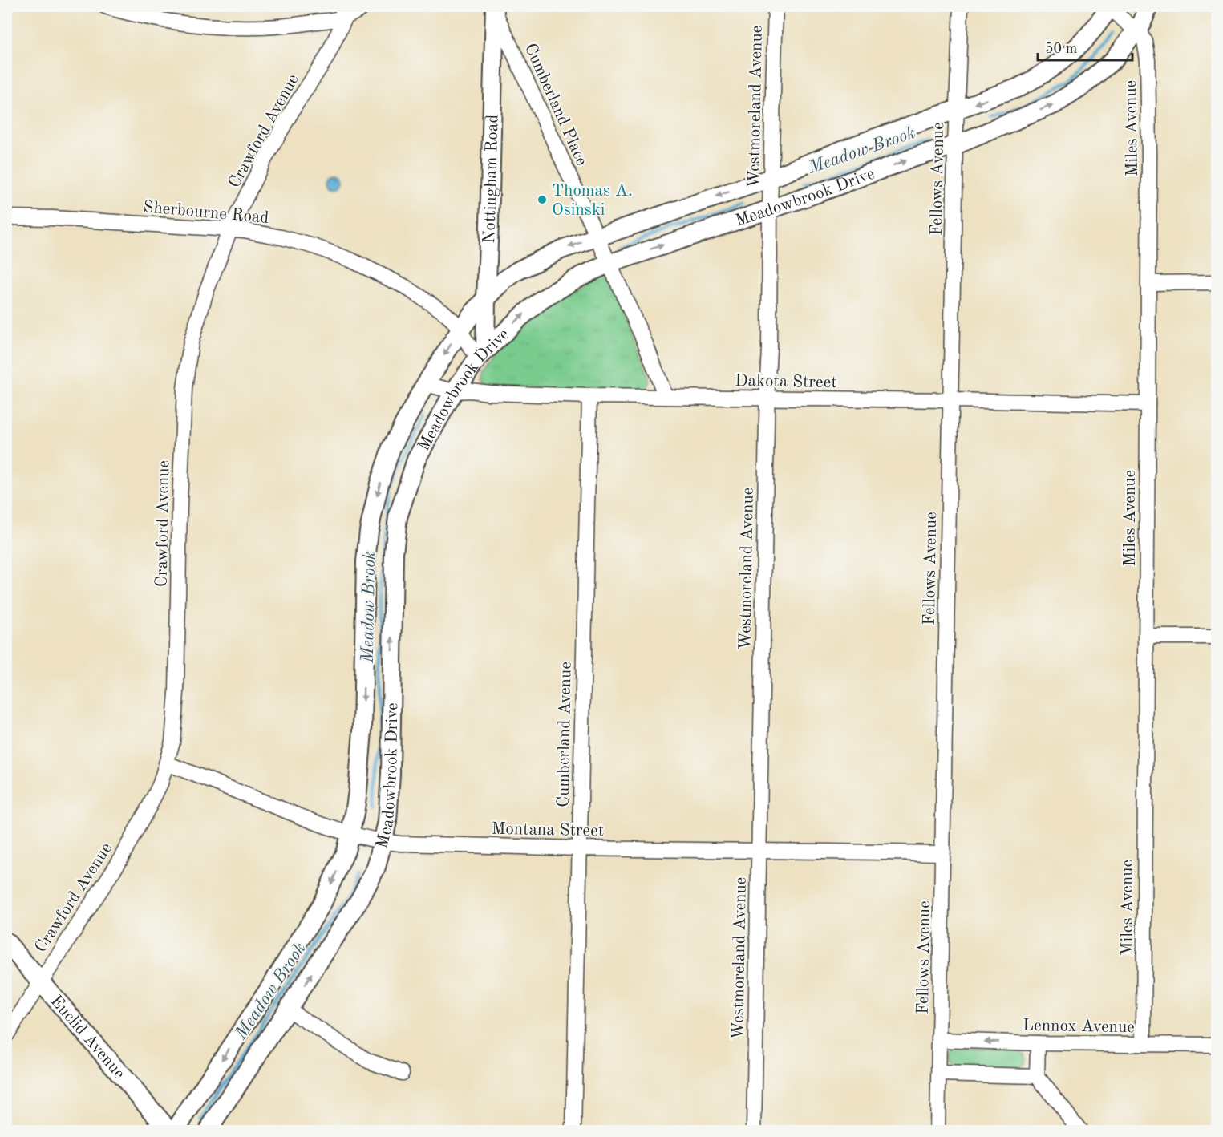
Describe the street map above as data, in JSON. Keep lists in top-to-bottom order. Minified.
{"streets":{"street":["Cumberland Place","Westmoreland Avenue","Miles Avenue","Crawford Avenue","Nottingham Road","Fellows Avenue","Meadowbrook Drive","Sherbourne Road","Dakota Street","Cumberland Avenue","Montana Street","Lennox Avenue","Euclid Avenue"]},"crossings":[["Cumberland Place","Nottingham Road"],["Cumberland Place","Meadowbrook Drive"],["Cumberland Place","Dakota Street"],["Westmoreland Avenue","Meadowbrook Drive"],["Westmoreland Avenue","Dakota Street"],["Westmoreland Avenue","Montana Street"],["Miles Avenue","Meadowbrook Drive"],["Miles Avenue","Dakota Street"],["Miles Avenue","Lennox Avenue"],["Crawford Avenue","Sherbourne Road"],["Crawford Avenue","Montana Street"],["Crawford Avenue","Euclid Avenue"],["Nottingham Road","Meadowbrook Drive"],["Nottingham Road","Sherbourne Road"],["Fellows Avenue","Meadowbrook Drive"],["Fellows Avenue","Dakota Street"],["Fellows Avenue","Montana Street"],["Fellows Avenue","Lennox Avenue"],["Meadowbrook Drive","Sherbourne Road"],["Meadowbrook Drive","Dakota Street"],["Meadowbrook Drive","Montana Street"],["Dakota Street","Cumberland Avenue"],["Cumberland Avenue","Montana Street"]],"water":["Meadow Brook"],"places":["Thomas A. Osinski"],"scale_bar":"50 m"}
